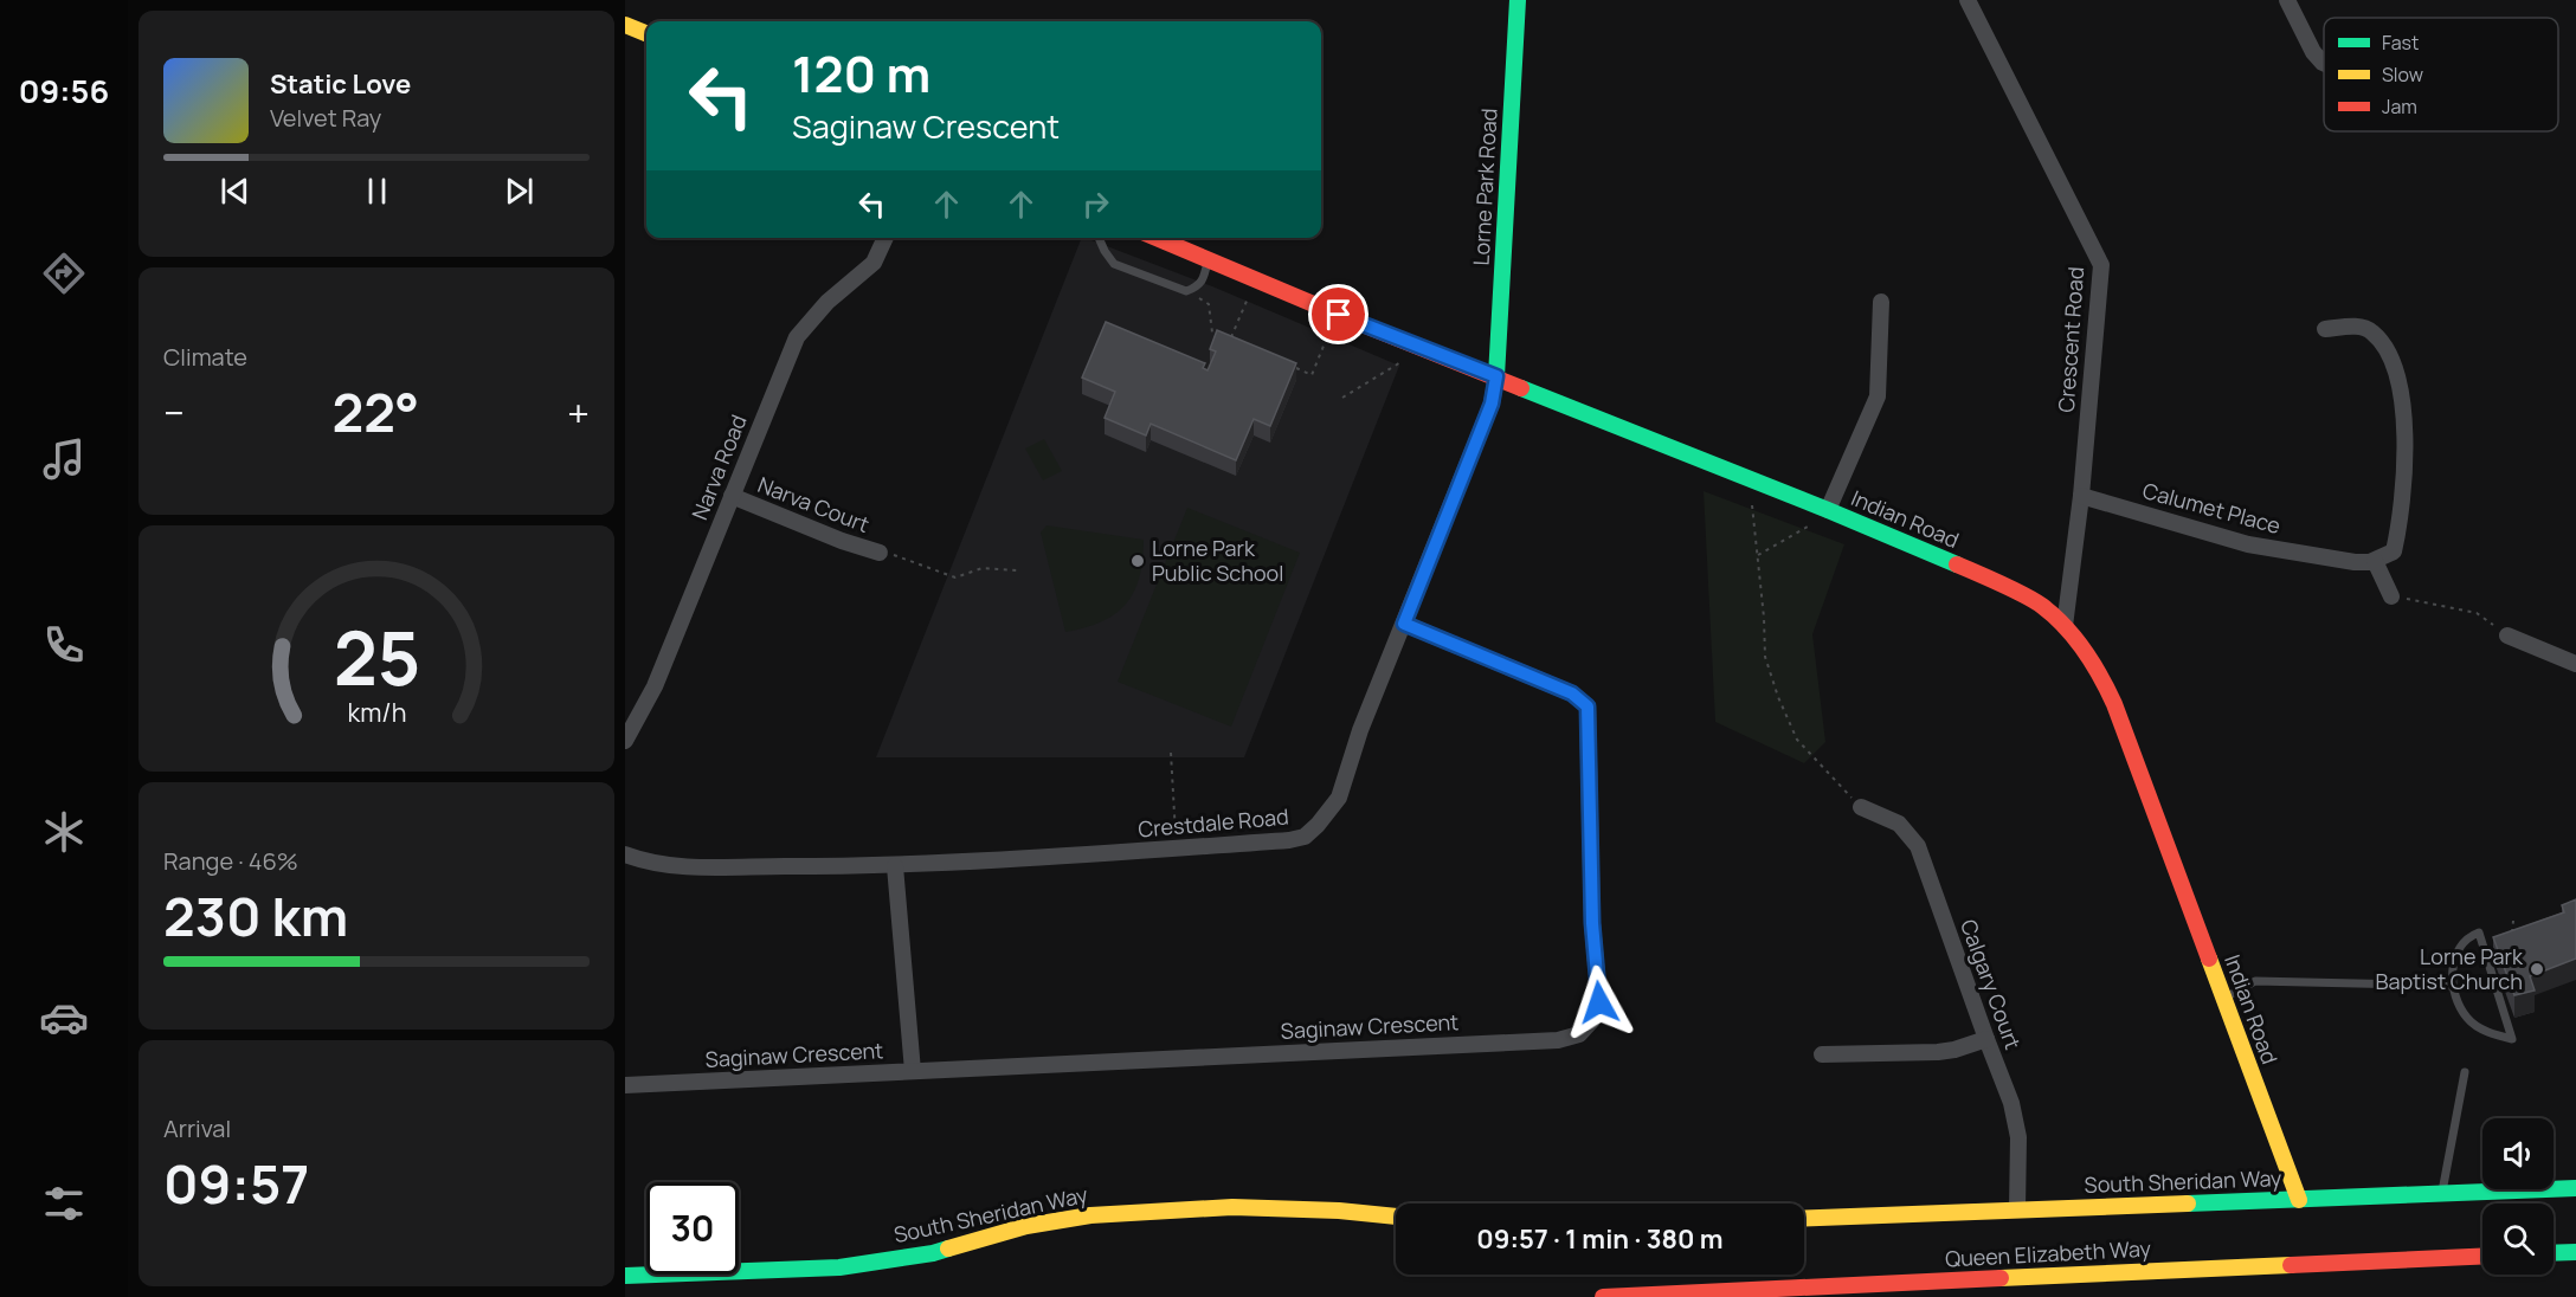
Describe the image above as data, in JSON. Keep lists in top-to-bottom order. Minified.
{"streets":{"main road":["Lorne Park Road","Indian Road","South Sheridan Way","Queen Elizabeth Way"],"street":["Crescent Road","Narva Road","Narva Court","Calumet Place","Crestdale Road","Calgary Court","Saginaw Crescent"]},"crossings":[["Lorne Park Road","Indian Road"],["Lorne Park Road","Crestdale Road"],["Crescent Road","Calumet Place"],["Crescent Road","Indian Road"],["Narva Road","Narva Court"],["Indian Road","Crestdale Road"],["Indian Road","South Sheridan Way"],["Crestdale Road","Saginaw Crescent"],["Calgary Court","South Sheridan Way"]],"places":["Lorne Park Public School","Lorne Park Baptist Church"],"legend":["Fast","Slow","Jam"],"page":{"tabs":"09:56","turn":["120 m","Saginaw Crescent"],"song":["Static Love","Velvet Ray"],"tile":["Climate",["Range · 46%","230 km"],["Arrival","09:57"]],"heat":["−","22°","+"],"limit":"30","trip":"09:57 · 1 min · 380 m","gauge":["25","km/h"]}}
